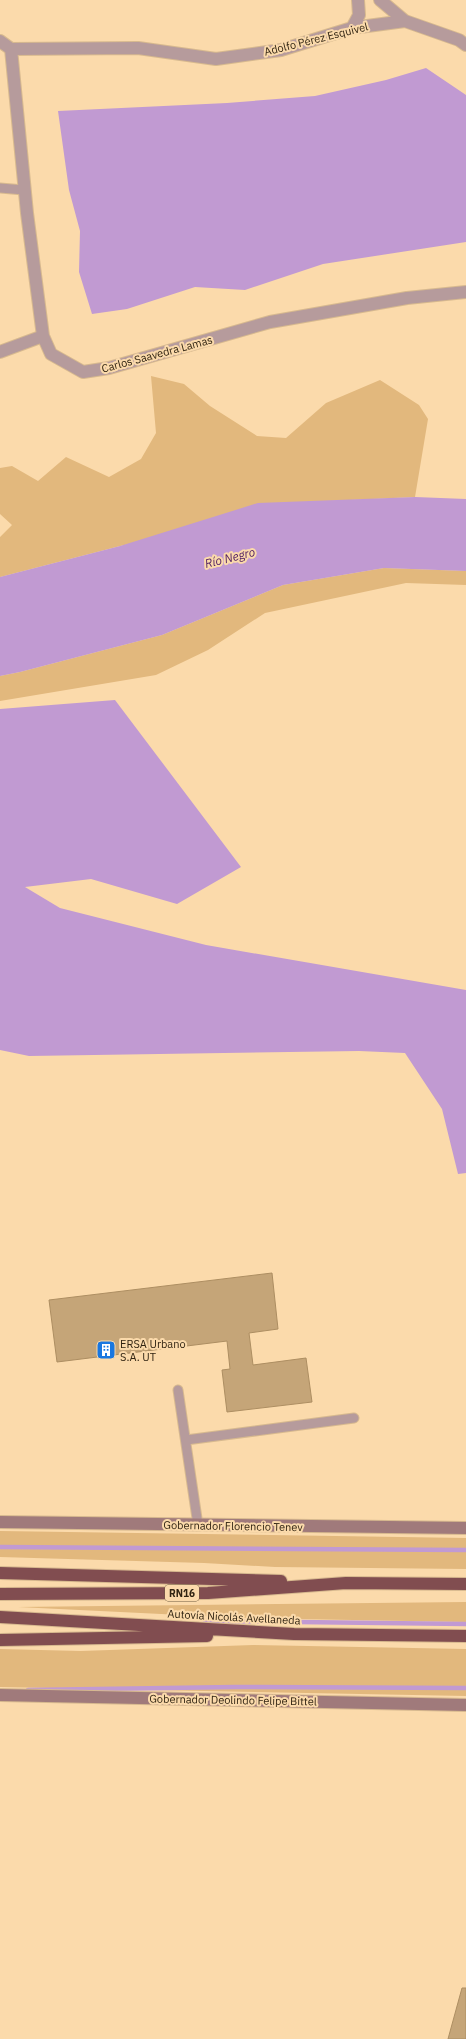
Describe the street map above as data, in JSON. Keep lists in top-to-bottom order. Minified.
{"streets":{"highway":["RN16","Autovía Nicolás Avellaneda"],"street":["Adolfo Pérez Esquivel","Carlos Saavedra Lamas","Gobernador Florencio Tenev","Gobernador Deolindo Felipe Bittel"]},"crossings":[["Adolfo Pérez Esquivel","Carlos Saavedra Lamas"]],"water":["Río Negro"],"places":{"building":["ERSA Urbano S.A. UT"]}}
